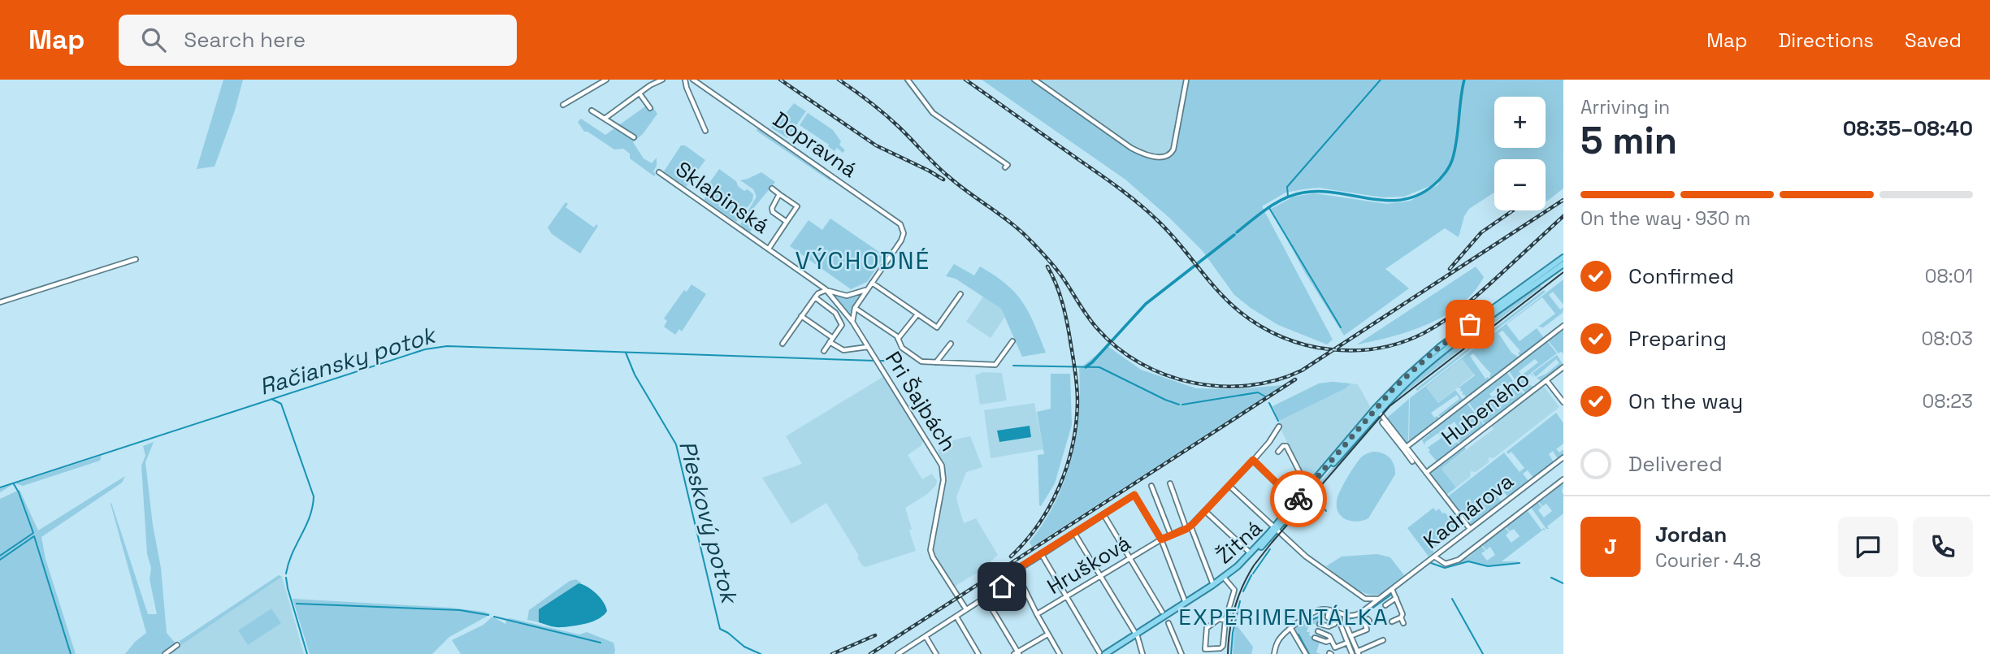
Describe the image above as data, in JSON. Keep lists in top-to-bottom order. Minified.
{"streets":{"main road":["Žitná"],"street":["Dopravná","Sklabinská","Pri Šajbách","Hubeného","Kadnárova","Hrušková"]},"crossings":[["Sklabinská","Pri Šajbách"]],"districts":["VÝCHODNÉ","EXPERIMENTÁLKA"],"water":["Račiansky potok","Pieskový potok"],"page":{"header":"Map","search":"Search here","nav":["Map","Directions","Saved"],"heading":["5 min","Arriving in","08:35–08:40"],"panel":["Jordan","Courier · 4.8"],"map_buttons":["+","−"],"bar":"On the way · 930 m","list":[["Confirmed","08:01"],["Preparing","08:03"],["On the way","08:23"],"Delivered"],"round":"J"}}
